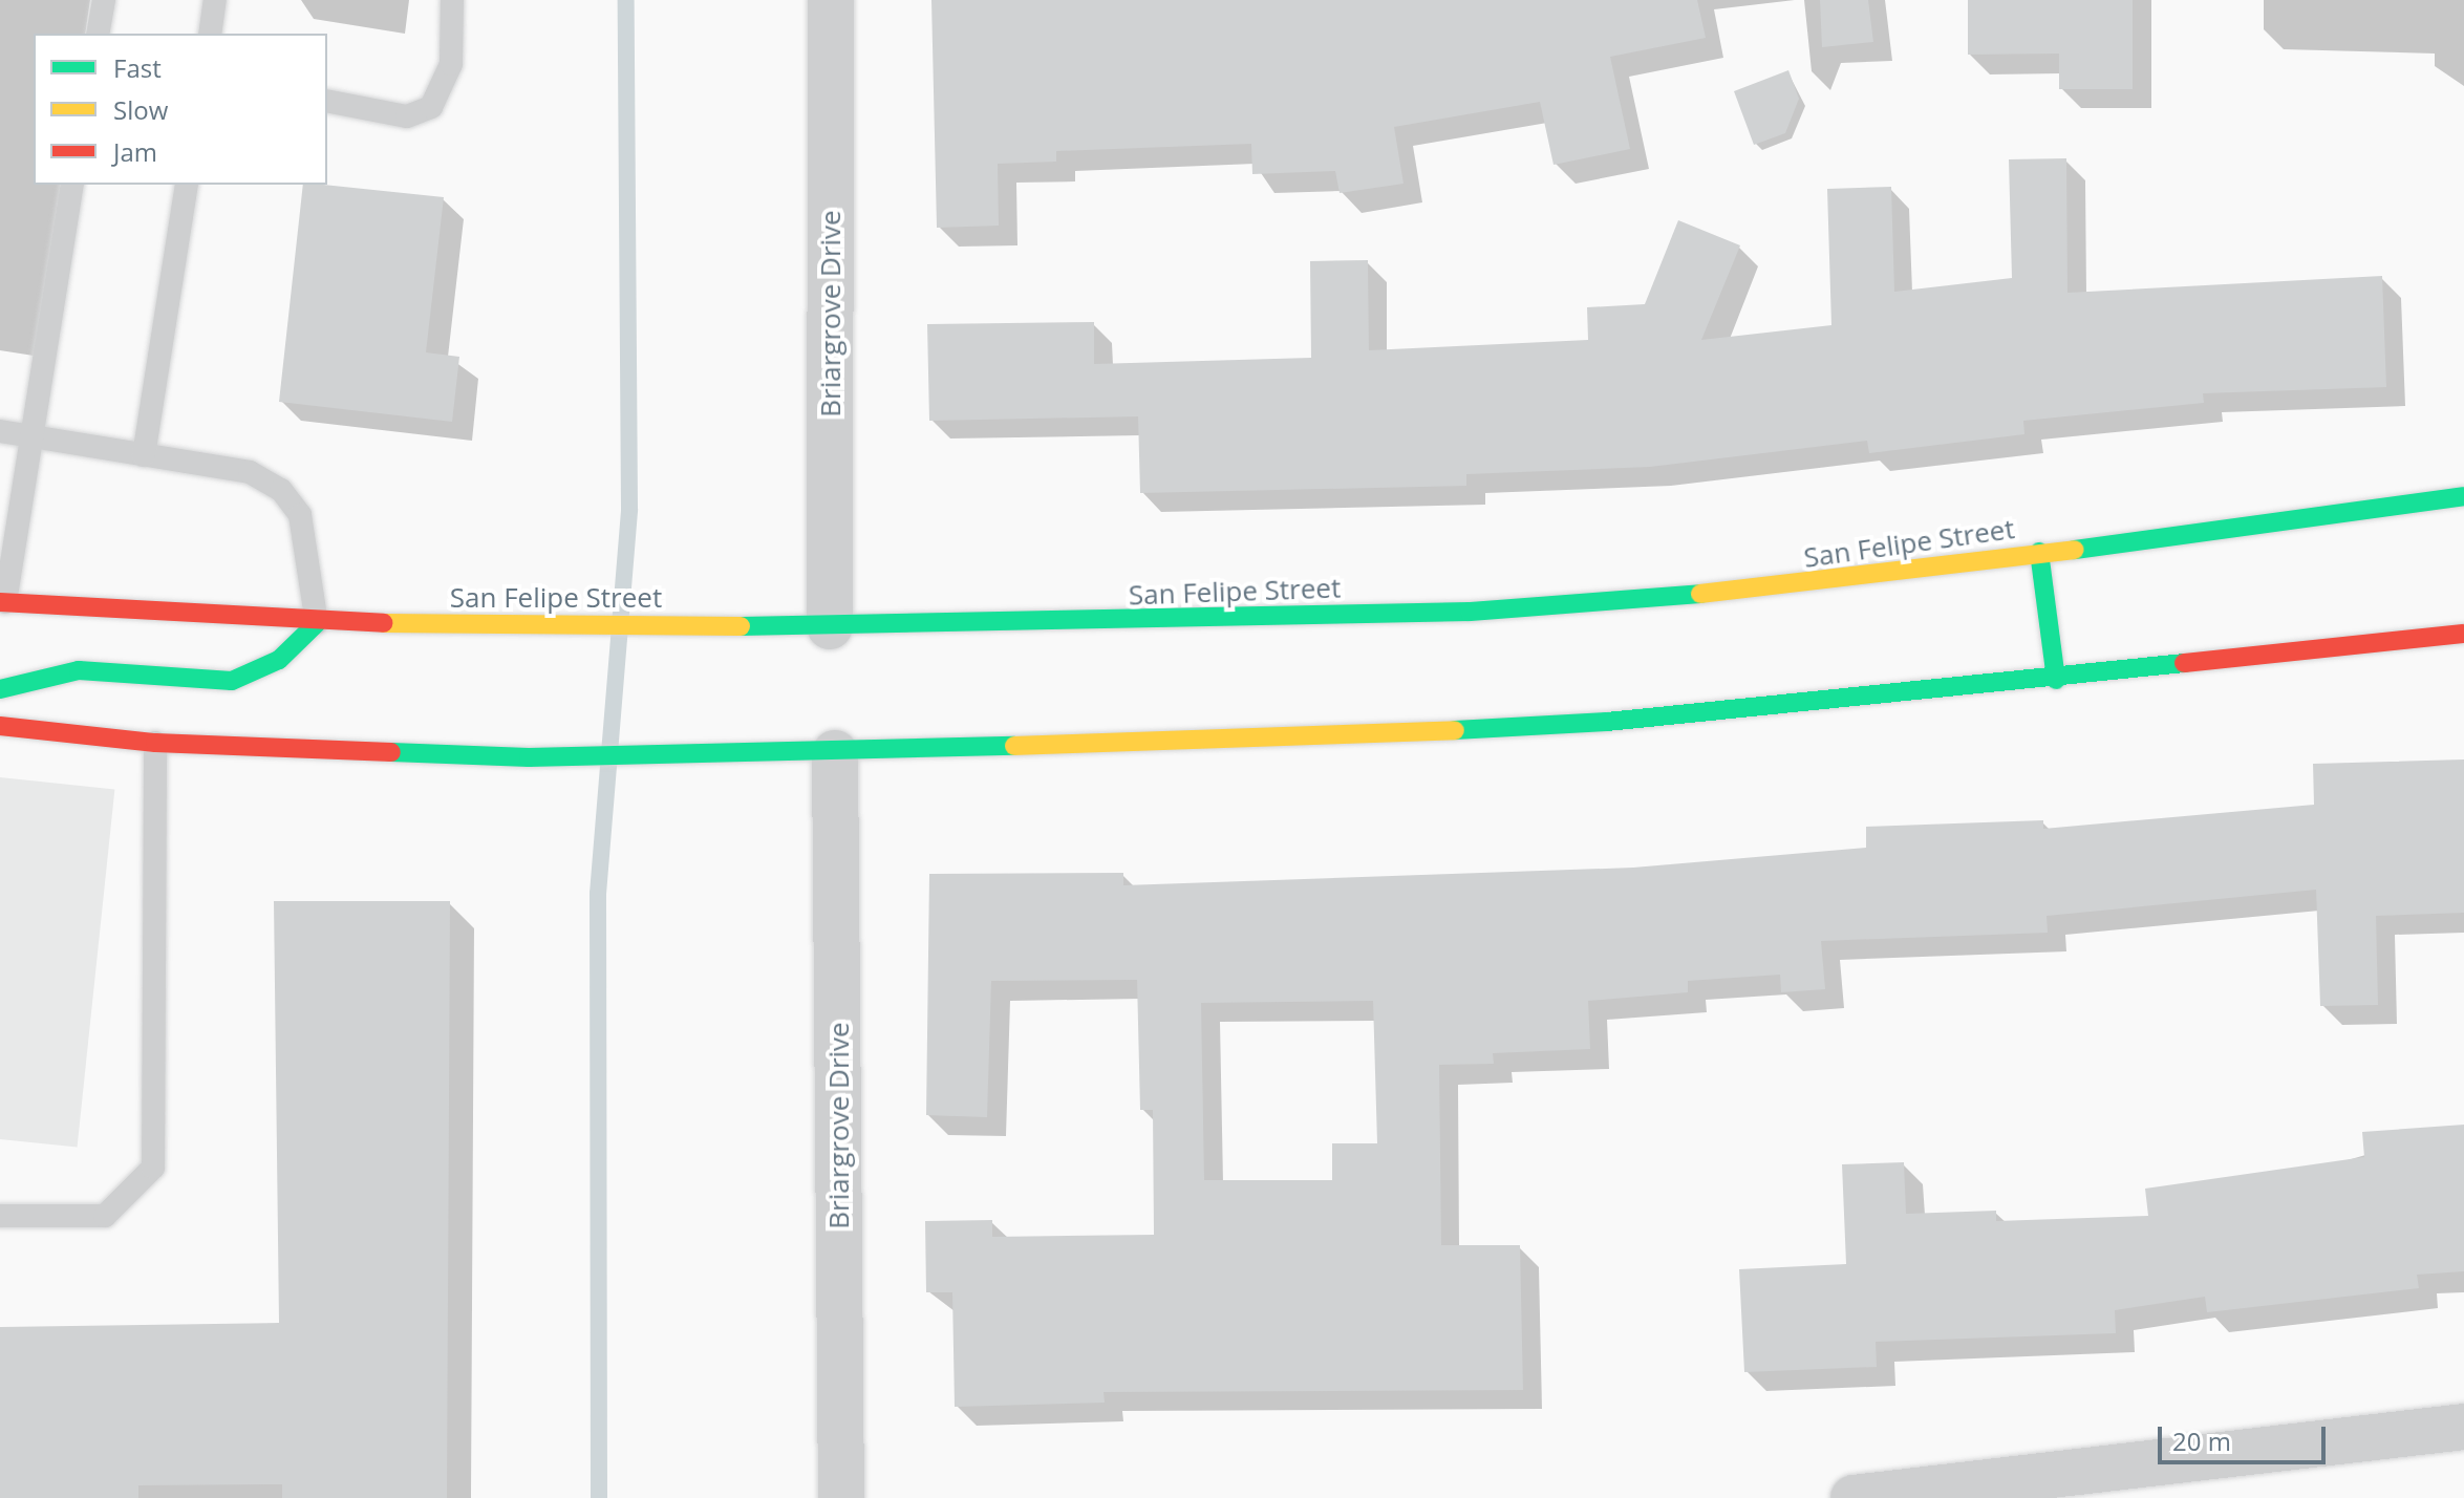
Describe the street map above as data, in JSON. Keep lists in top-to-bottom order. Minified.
{"streets":{"main road":["San Felipe Street"],"street":["Briargrove Drive"]},"crossings":[["Briargrove Drive","San Felipe Street"]],"legend":["Fast","Slow","Jam"],"scale_bar":"20 m"}
